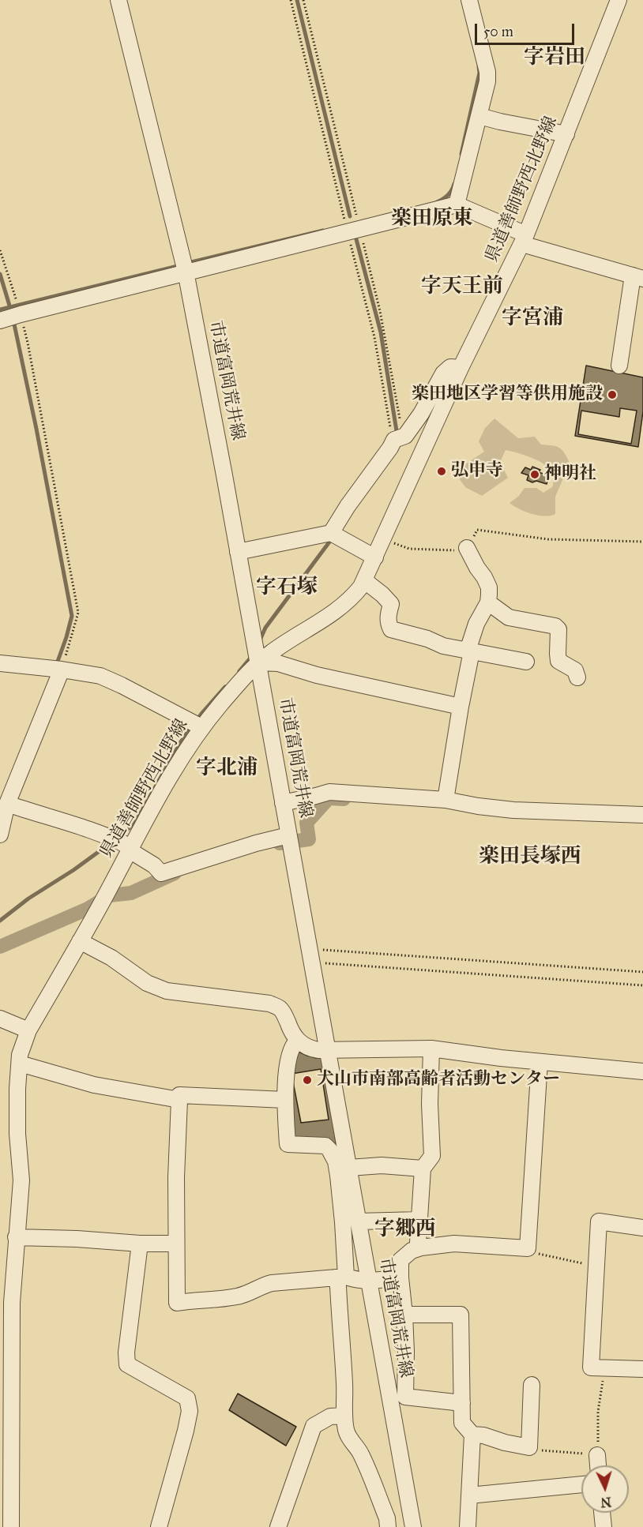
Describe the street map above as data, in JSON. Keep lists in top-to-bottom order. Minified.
{"streets":{"street":["県道善師野西北野線","市道富岡荒井線"]},"crossings":[["県道善師野西北野線","市道富岡荒井線"]],"districts":["字岩田","楽田原東","字天王前","字宮浦","字石塚","字北浦","楽田長塚西","字郷西"],"places":["楽田地区学習等供用施設","弘申寺","神明社","犬山市南部高齢者活動センター"],"scale_bar":"50 m","north":"bottom"}
